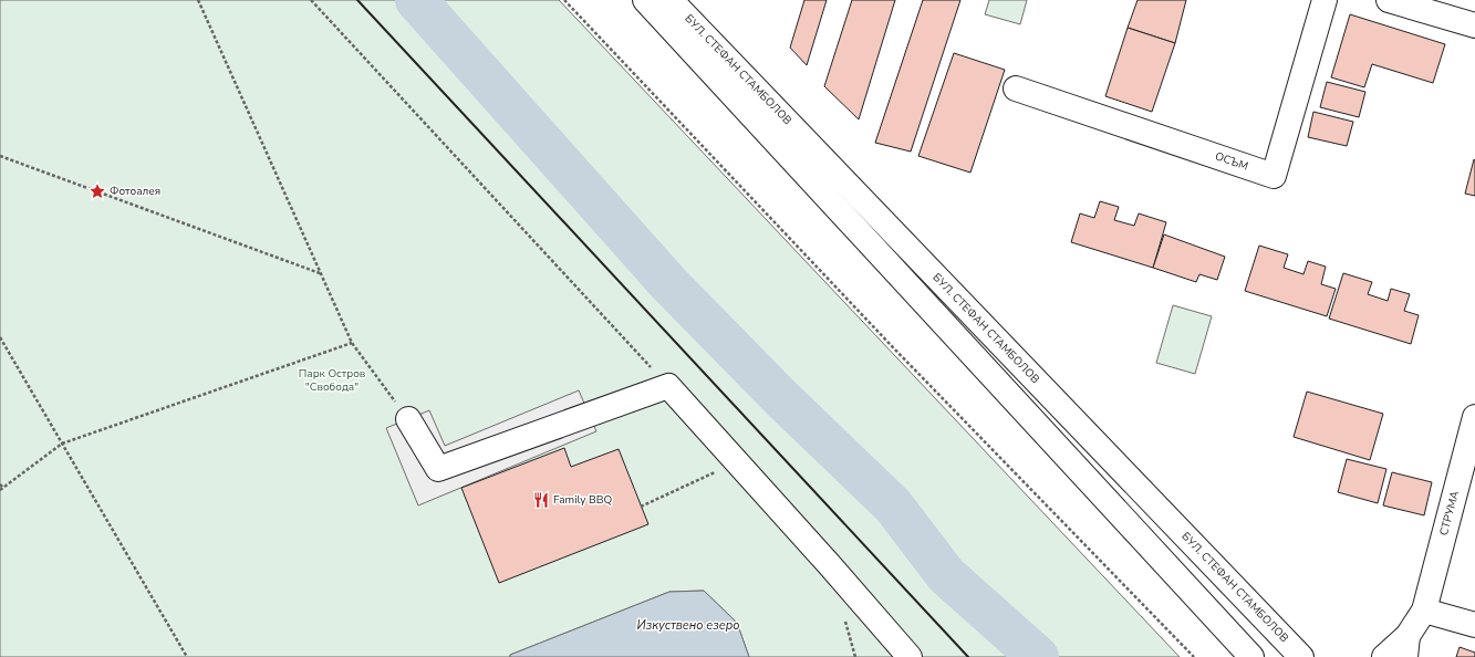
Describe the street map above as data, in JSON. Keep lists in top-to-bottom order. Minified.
{"streets":{"main road":["БУЛ. СТЕФАН СТАМБОЛОВ","ОСЪМ","СТРУМА"]},"water":["Изкуствено езеро"],"parks":["Парк Остров \"Свобода\""],"places":{"place":["Фотоалея"],"restaurant":["Family BBQ"]}}
